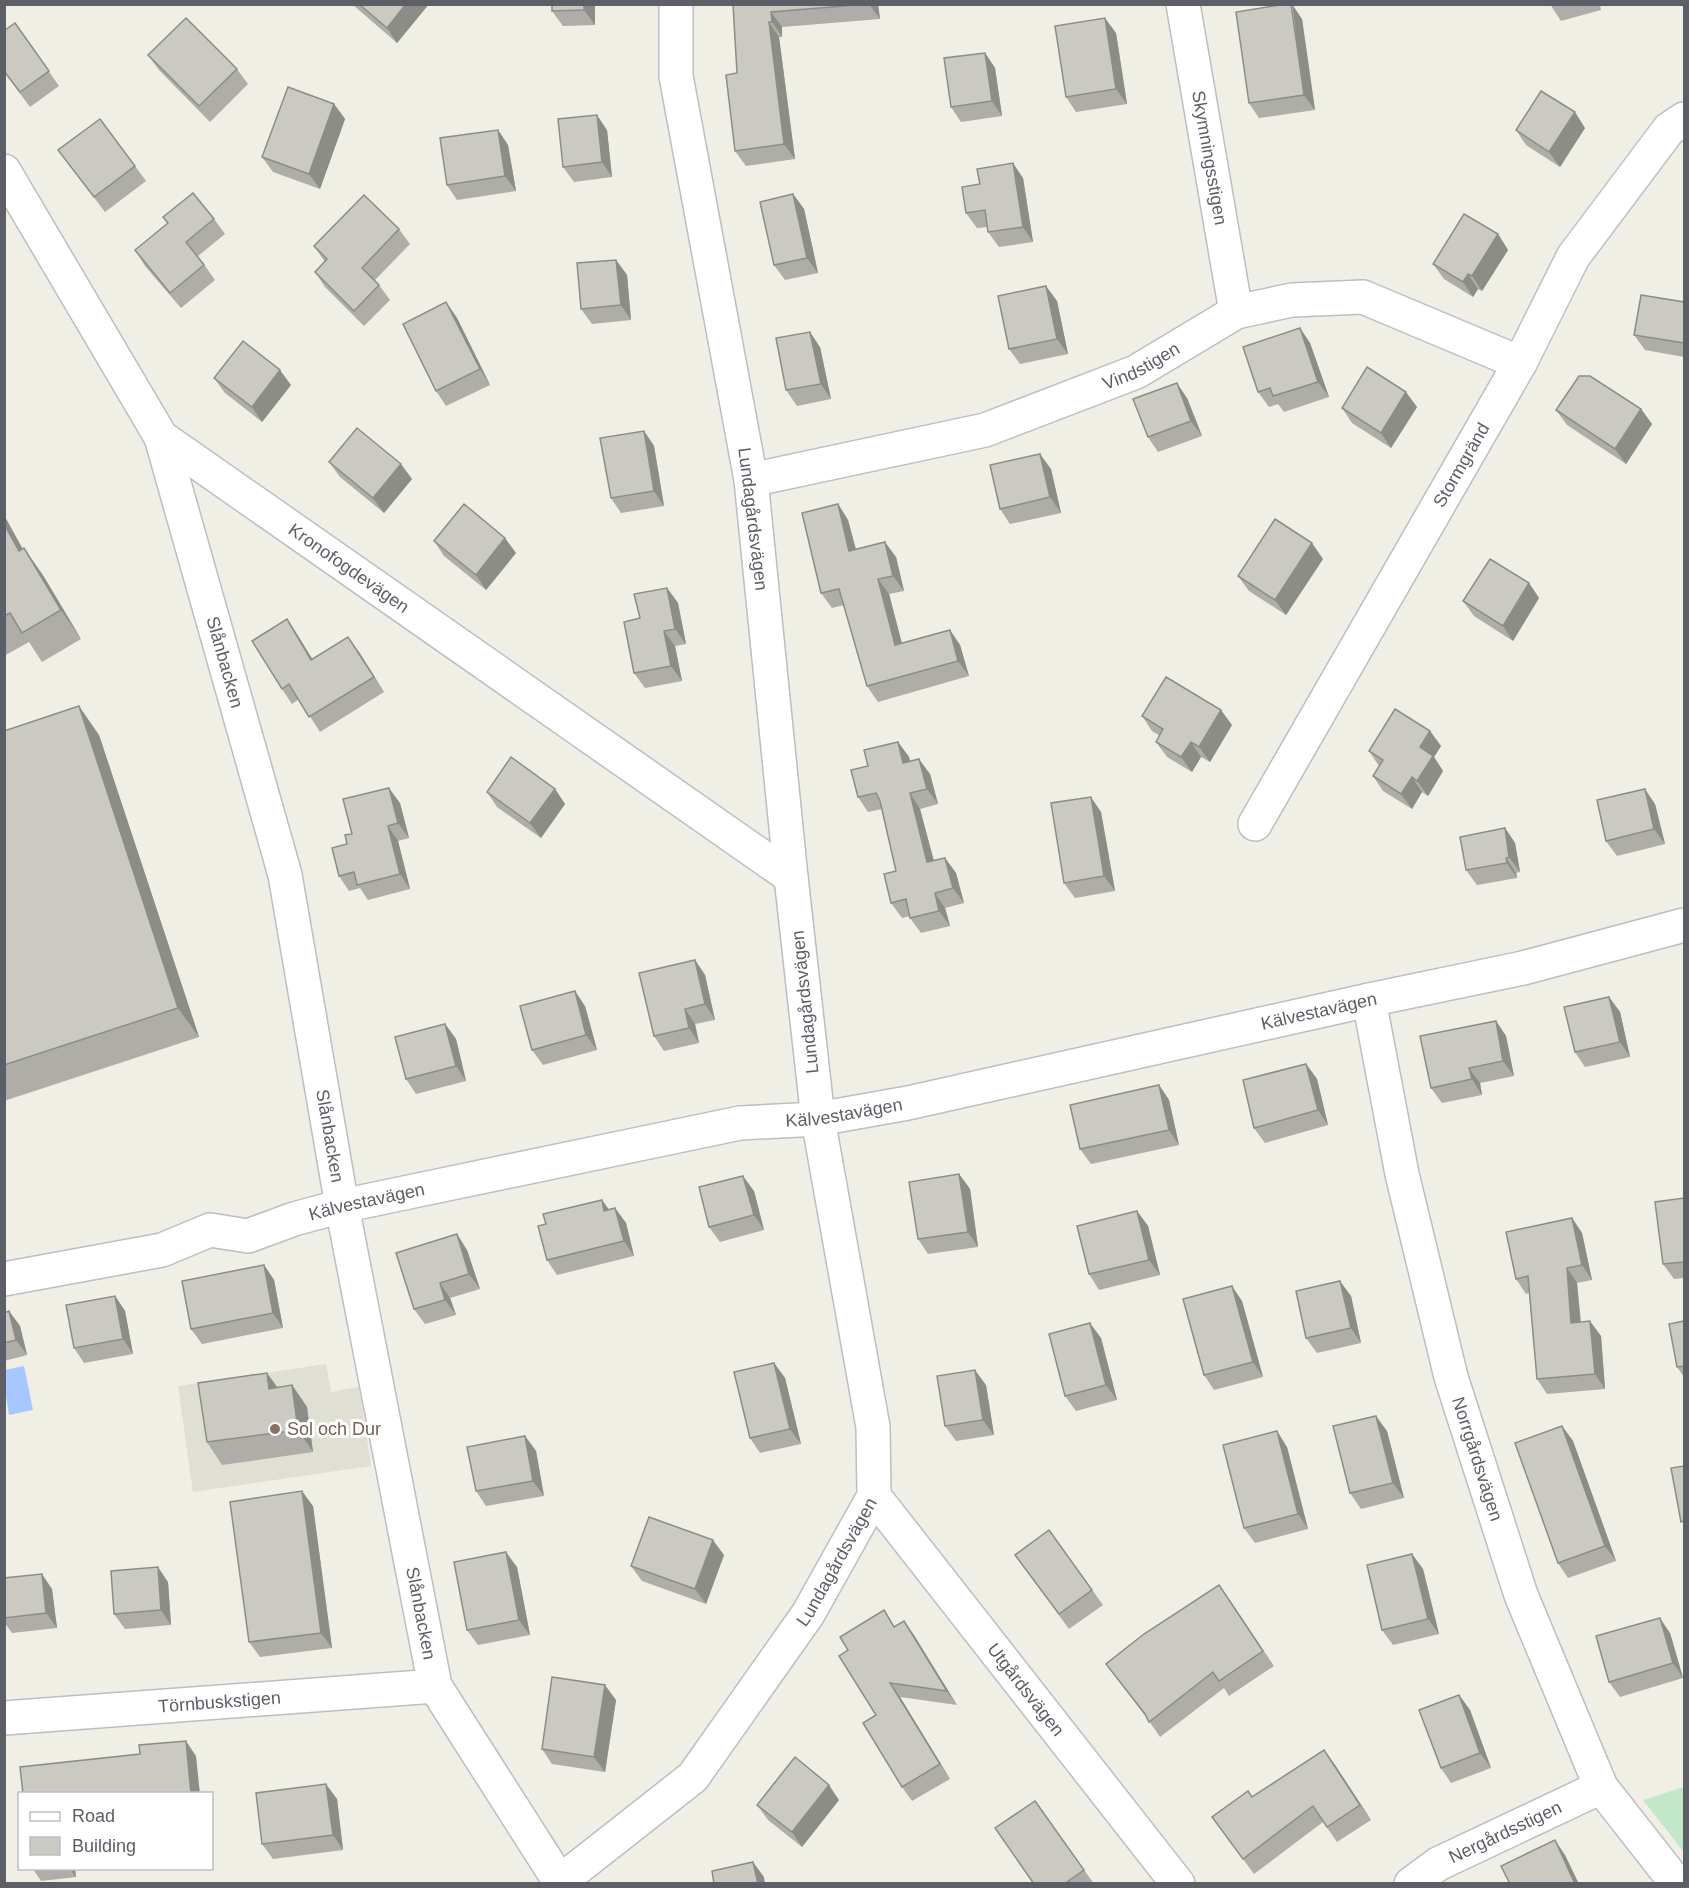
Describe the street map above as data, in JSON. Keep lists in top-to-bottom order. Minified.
{"streets":{"street":["Skymningsstigen","Vindstigen","Stormgränd","Lundagårdsvägen","Kronofogdevägen","Slånbacken","Kälvestavägen","Norrgårdsvägen","Utgårdsvägen","Törnbuskstigen","Nergårdsstigen"]},"crossings":[["Skymningsstigen","Vindstigen"],["Vindstigen","Stormgränd"],["Vindstigen","Lundagårdsvägen"],["Lundagårdsvägen","Kronofogdevägen"],["Lundagårdsvägen","Slånbacken"],["Lundagårdsvägen","Kälvestavägen"],["Lundagårdsvägen","Utgårdsvägen"],["Kronofogdevägen","Slånbacken"],["Slånbacken","Kälvestavägen"],["Slånbacken","Törnbuskstigen"],["Kälvestavägen","Norrgårdsvägen"],["Norrgårdsvägen","Nergårdsstigen"]],"places":["Sol och Dur"],"legend":["Road","Building"]}
